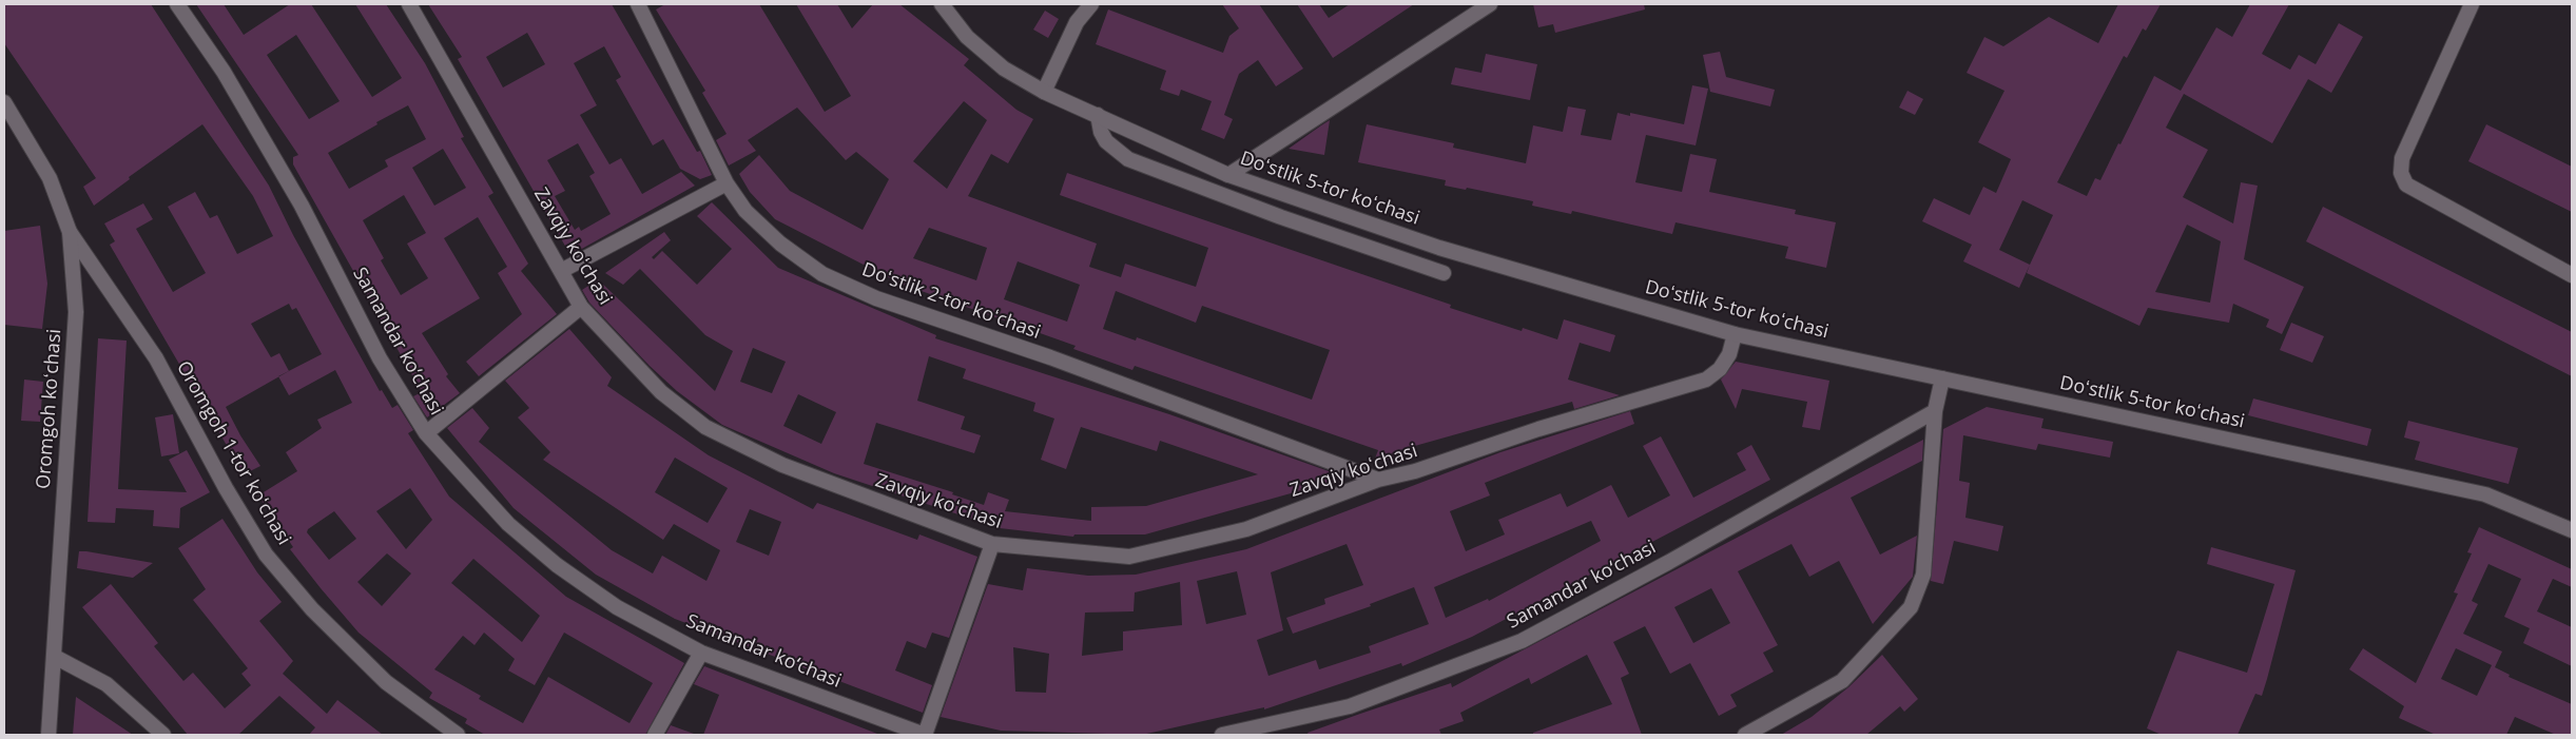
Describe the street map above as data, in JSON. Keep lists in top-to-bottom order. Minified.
{"streets":{"street":["Doʻstlik 5-tor koʻchasi","Zavqiy koʻchasi","Doʻstlik 2-tor koʻchasi","Samandar ko‘chasi","Oromgoh koʻchasi","Oromgoh 1-tor koʻchasi"]},"crossings":[["Doʻstlik 5-tor koʻchasi","Zavqiy koʻchasi"],["Zavqiy koʻchasi","Doʻstlik 2-tor koʻchasi"],["Oromgoh koʻchasi","Oromgoh 1-tor koʻchasi"]]}
